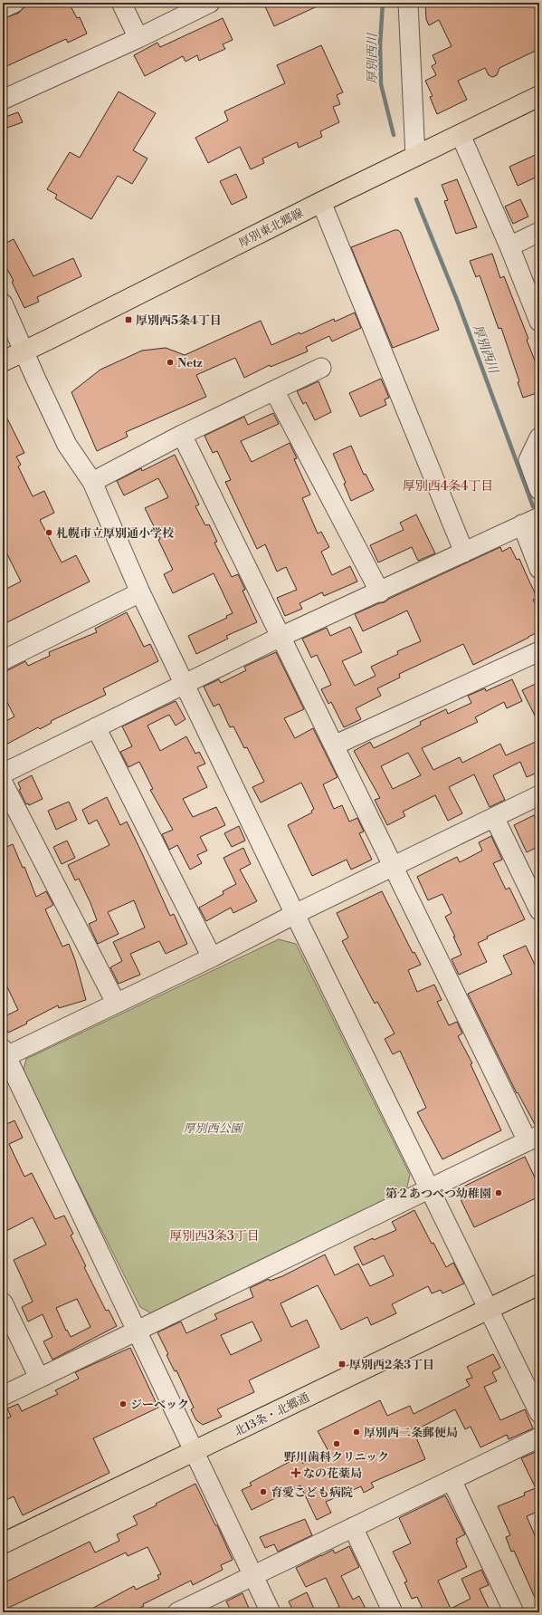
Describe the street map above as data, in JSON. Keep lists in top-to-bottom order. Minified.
{"streets":{"main road":["厚別東北郷線","北13条・北郷通"]},"districts":["厚別西4条4丁目","厚別西3条3丁目"],"water":["厚別西川"],"parks":["厚別西公園"],"places":{"transit":["厚別西5条4丁目","厚別西2条3丁目"],"other":["Netz","札幌市立厚別通小学校","第２あつべつ幼稚園","ジーベック","厚別西二条郵便局","野川歯科クリニック","育愛こども病院"],"health":["なの花薬局"]}}
